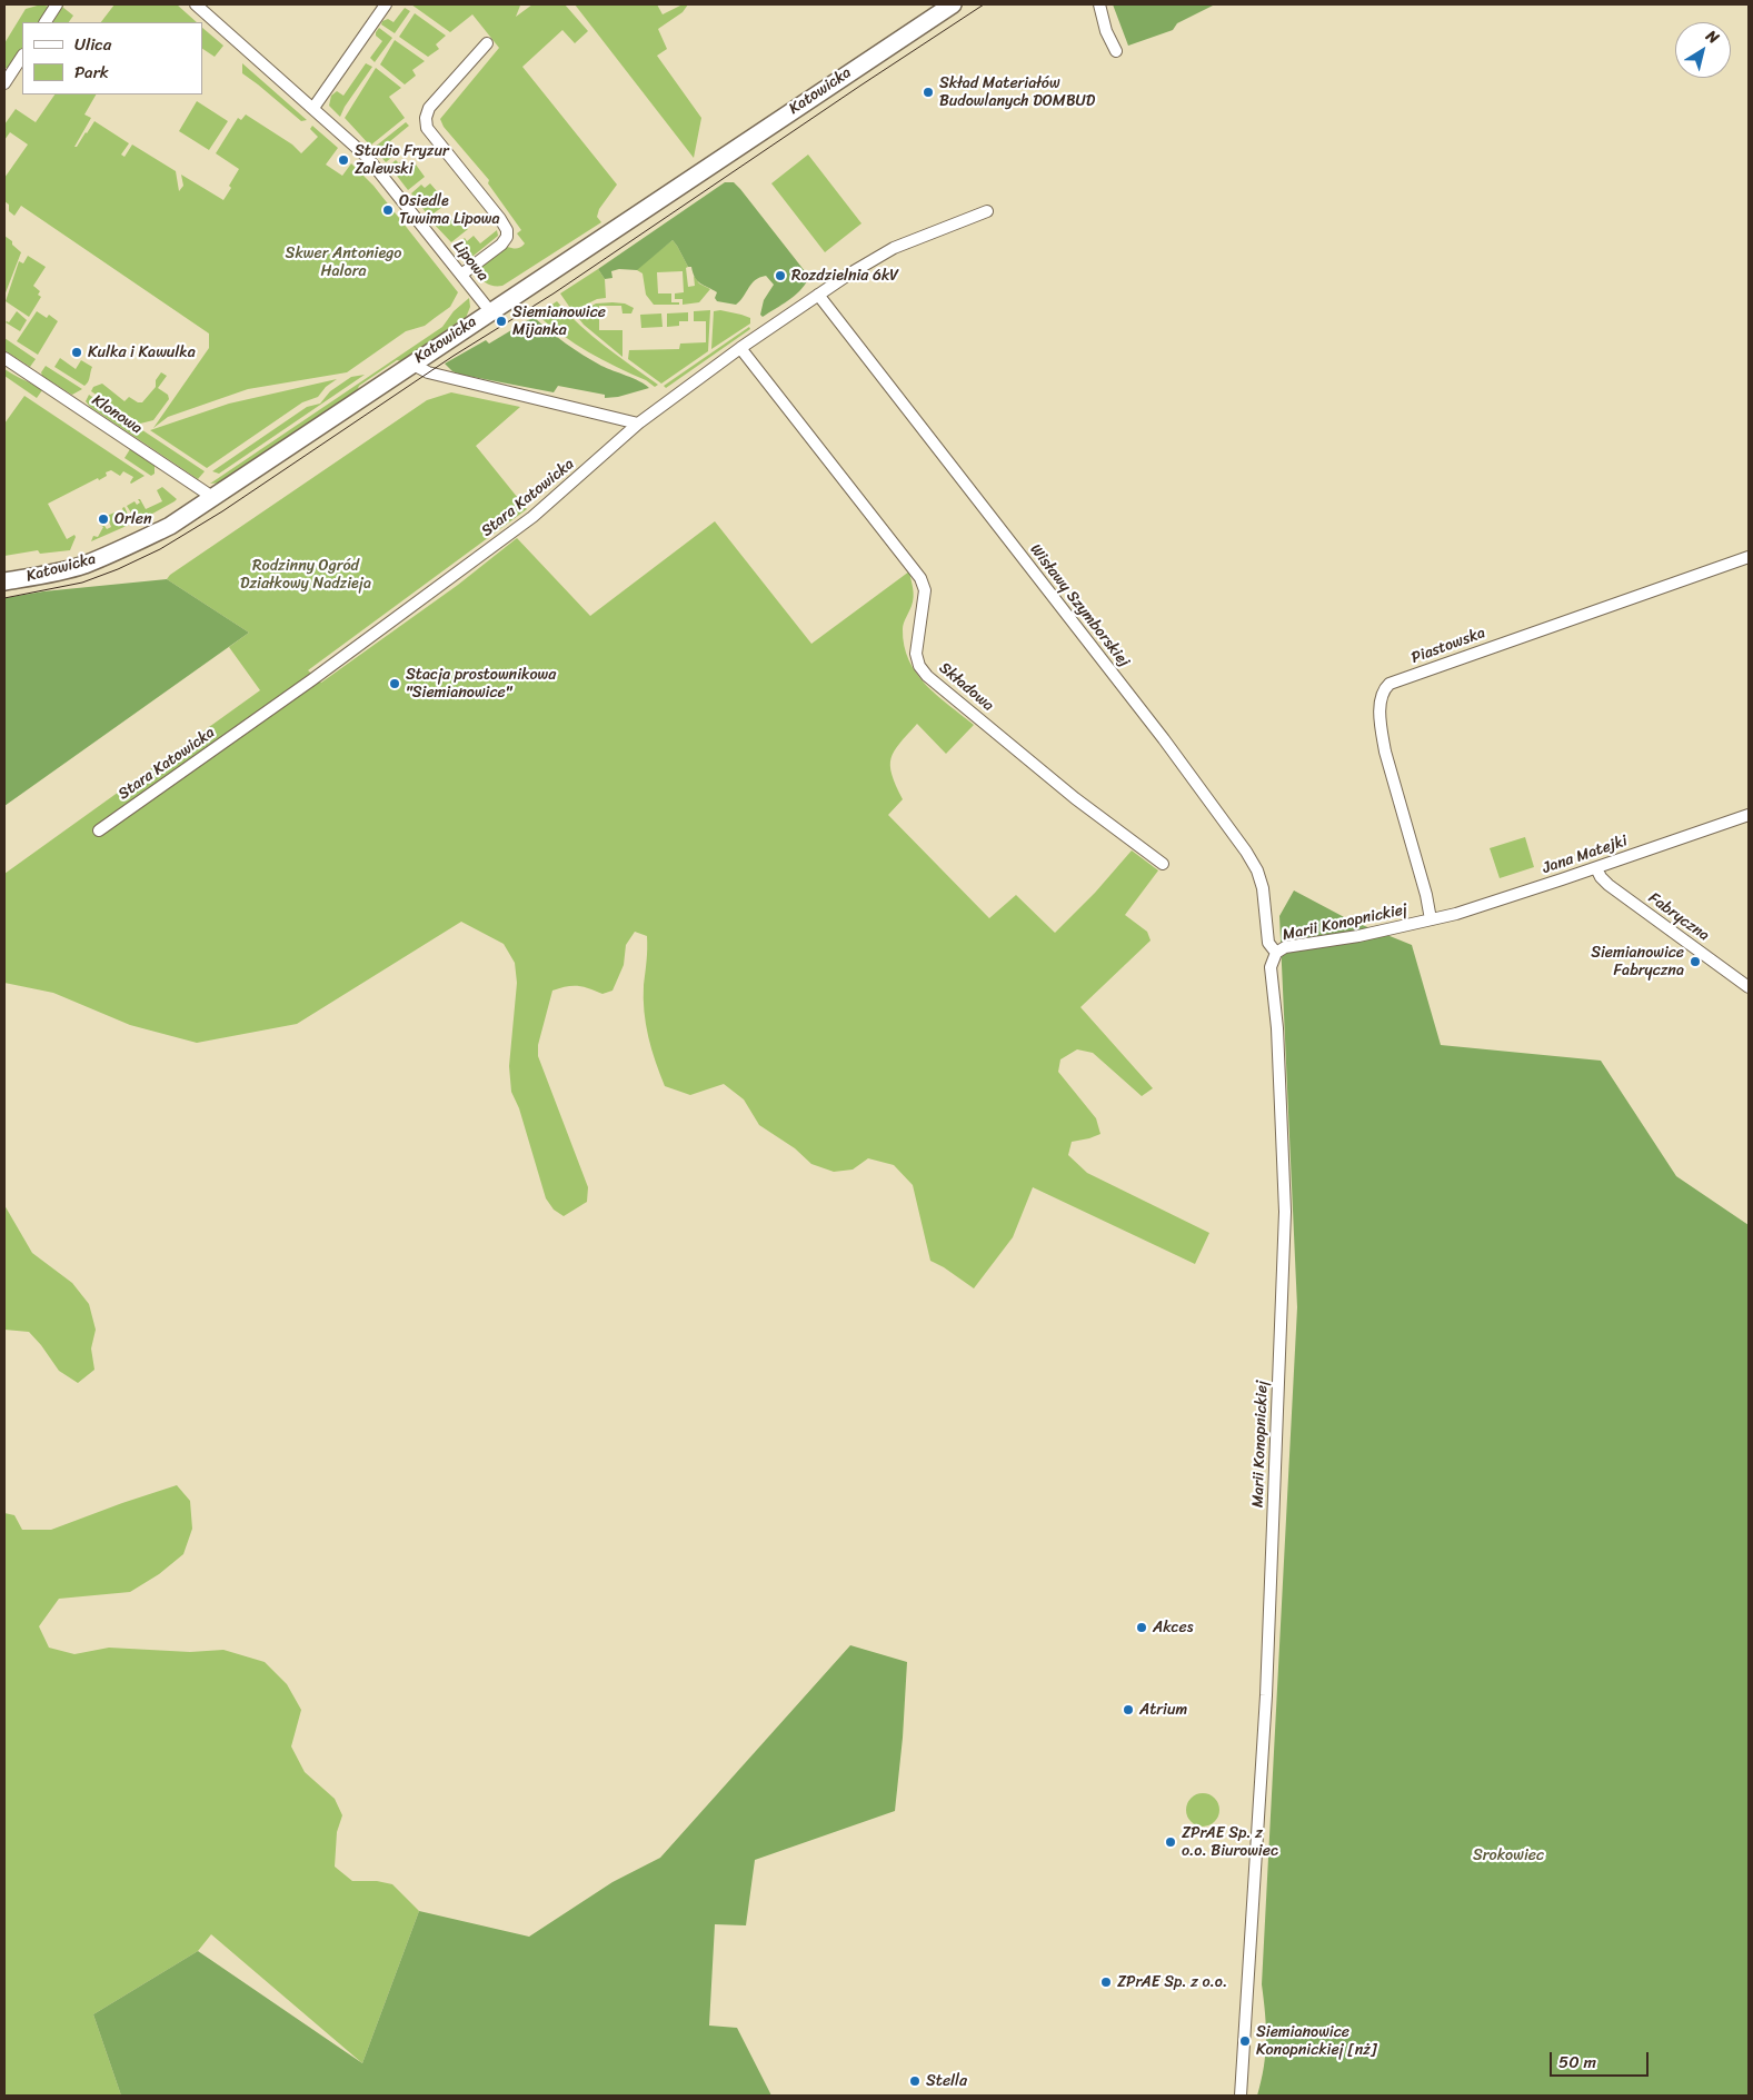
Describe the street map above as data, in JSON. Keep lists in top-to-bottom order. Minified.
{"streets":{"main road":["Katowicka"],"street":["Lipowa","Klonowa","Stara Katowicka","Wisławy Szymborskiej","Piastowska","Składowa","Jana Matejki","Fabryczna","Marii Konopnickiej"]},"crossings":[["Katowicka","Lipowa"],["Katowicka","Klonowa"],["Stara Katowicka","Wisławy Szymborskiej"],["Stara Katowicka","Składowa"],["Wisławy Szymborskiej","Marii Konopnickiej"],["Piastowska","Jana Matejki"],["Piastowska","Marii Konopnickiej"],["Jana Matejki","Fabryczna"],["Jana Matejki","Marii Konopnickiej"]],"parks":["Skwer Antoniego Halora","Rodzinny Ogród Działkowy Nadzieja","Srokowiec"],"places":["Skład Materiałów Budowlanych DOMBUD","Studio Fryzur Zalewski","Osiedle Tuwima Lipowa","Rozdzielnia 6kV","Siemianowice Mijanka","Kulka i Kawulka","Orlen","Stacja prostownikowa \"Siemianowice\"","Siemianowice Fabryczna","Akces","Atrium","ZPrAE Sp. z o.o. Biurowiec","ZPrAE Sp. z o.o.","Siemianowice Konopnickiej [nż]","Stella"],"legend":["Ulica","Park"],"scale_bar":"50 m","north":"top right"}
